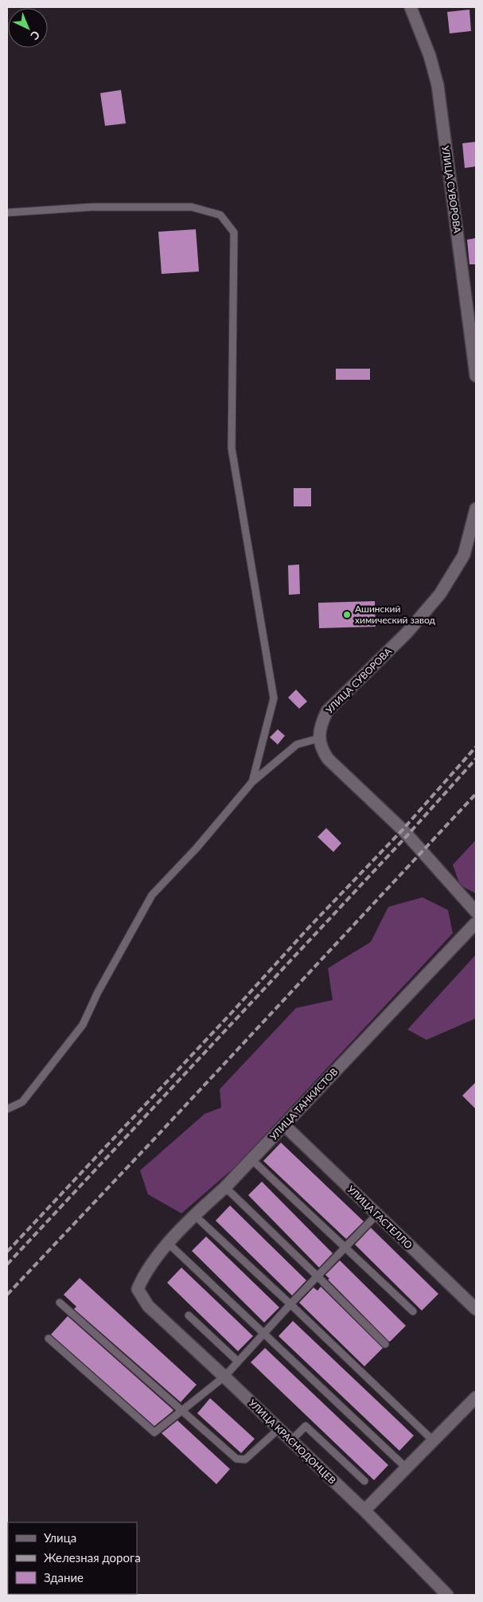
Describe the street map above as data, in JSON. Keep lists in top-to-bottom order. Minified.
{"streets":{"street":["УЛИЦА СУВОРОВА","УЛИЦА ТАНКИСТОВ","УЛИЦА ГАСТЕЛЛО","УЛИЦА КРАСНОДОНЦЕВ"]},"crossings":[["УЛИЦА ТАНКИСТОВ","УЛИЦА ГАСТЕЛЛО"],["УЛИЦА ТАНКИСТОВ","УЛИЦА КРАСНОДОНЦЕВ"]],"places":["Ашинский химический завод"],"legend":["Улица","Железная дорога","Здание"],"north":"bottom right"}
